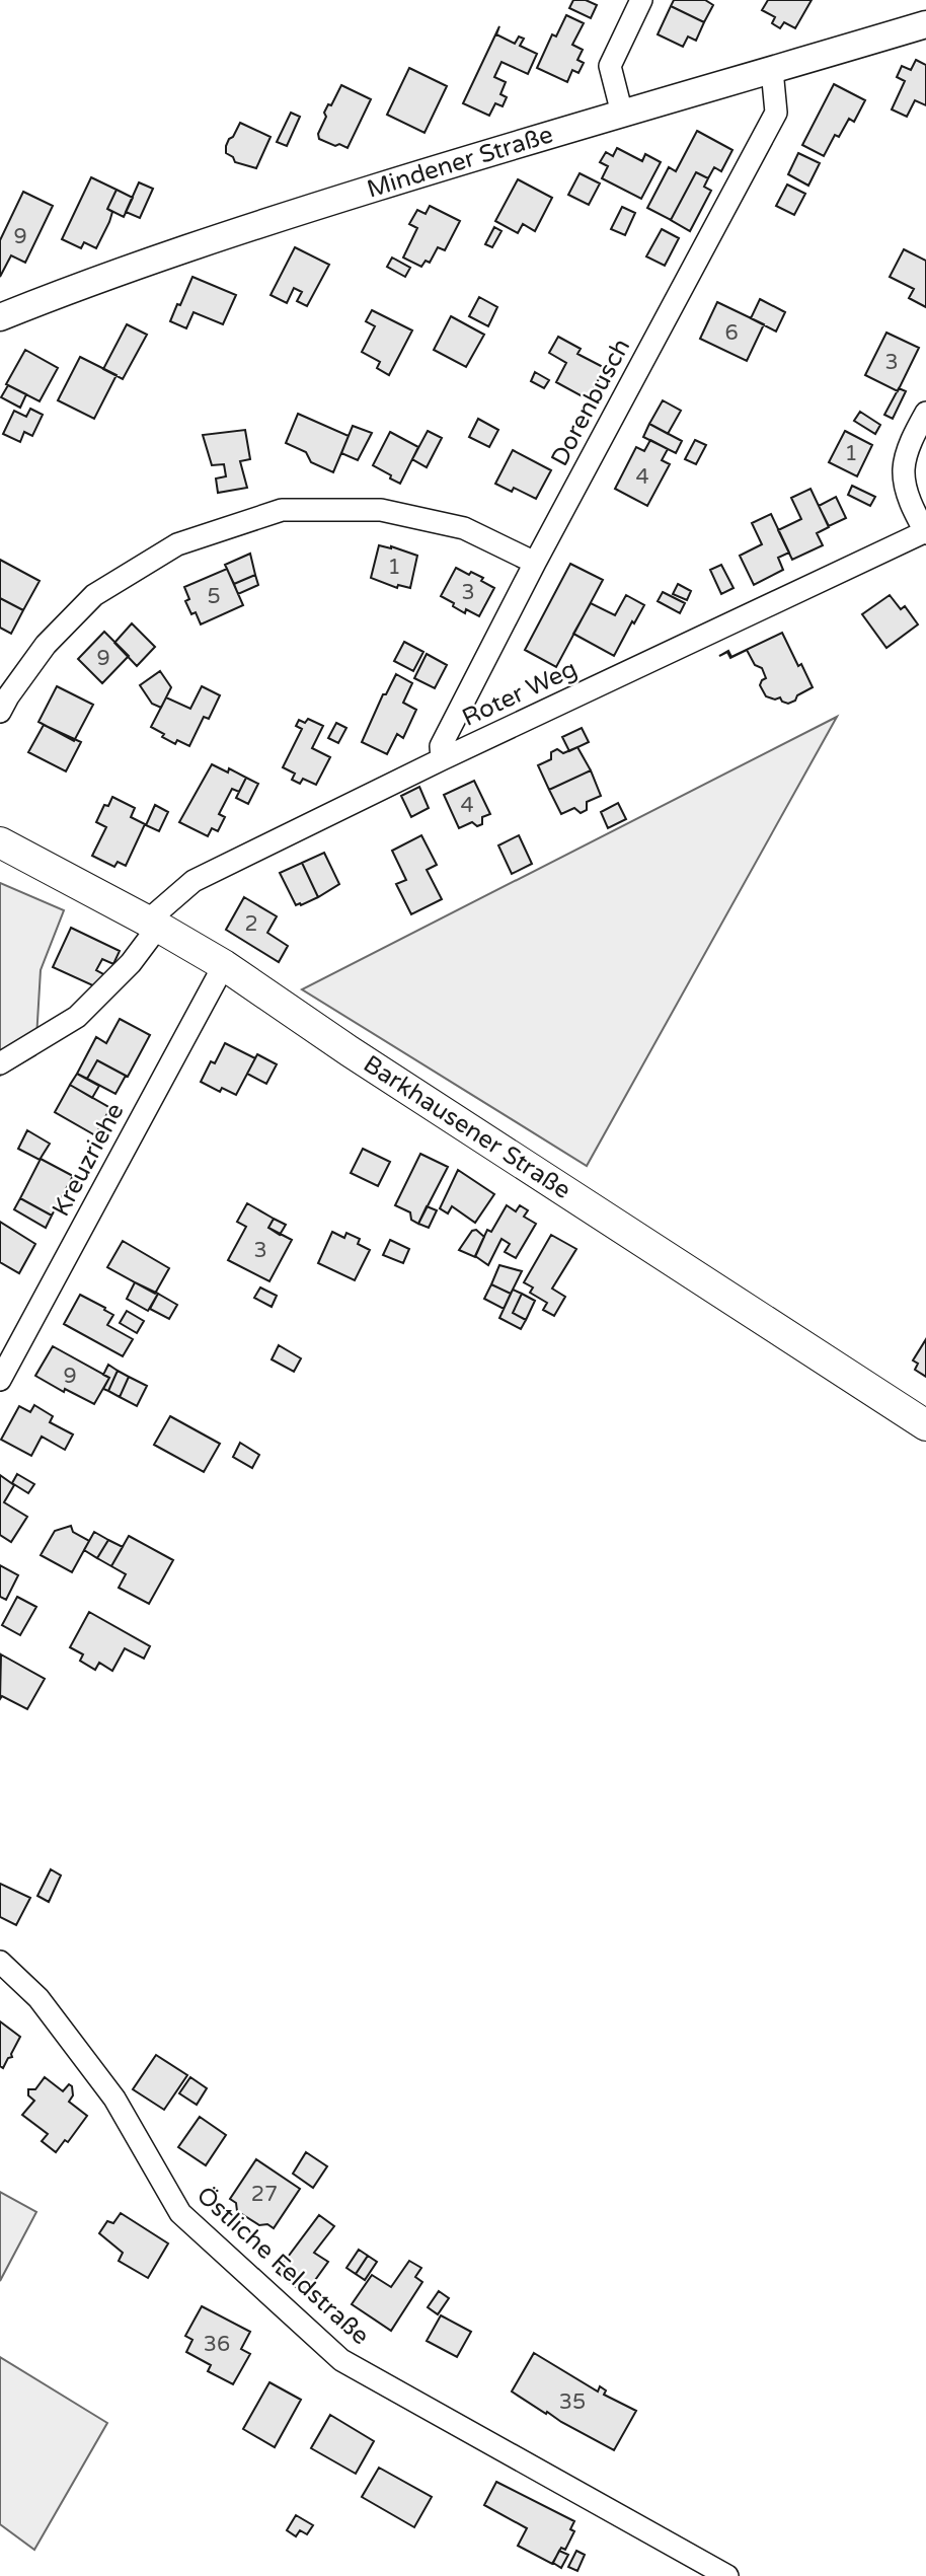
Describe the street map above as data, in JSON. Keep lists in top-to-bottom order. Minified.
{"streets":{"main road":["Barkhausener Straße"],"street":["Mindener Straße","Dorenbusch","Roter Weg","Kreuzriehe","Östliche Feldstraße"]},"crossings":[["Mindener Straße","Dorenbusch"],["Dorenbusch","Roter Weg"],["Roter Weg","Barkhausener Straße"],["Barkhausener Straße","Kreuzriehe"]],"house_numbers":["9","6","3","1","4","1","3","5","9","4","2","3","9","27","36","35"]}
